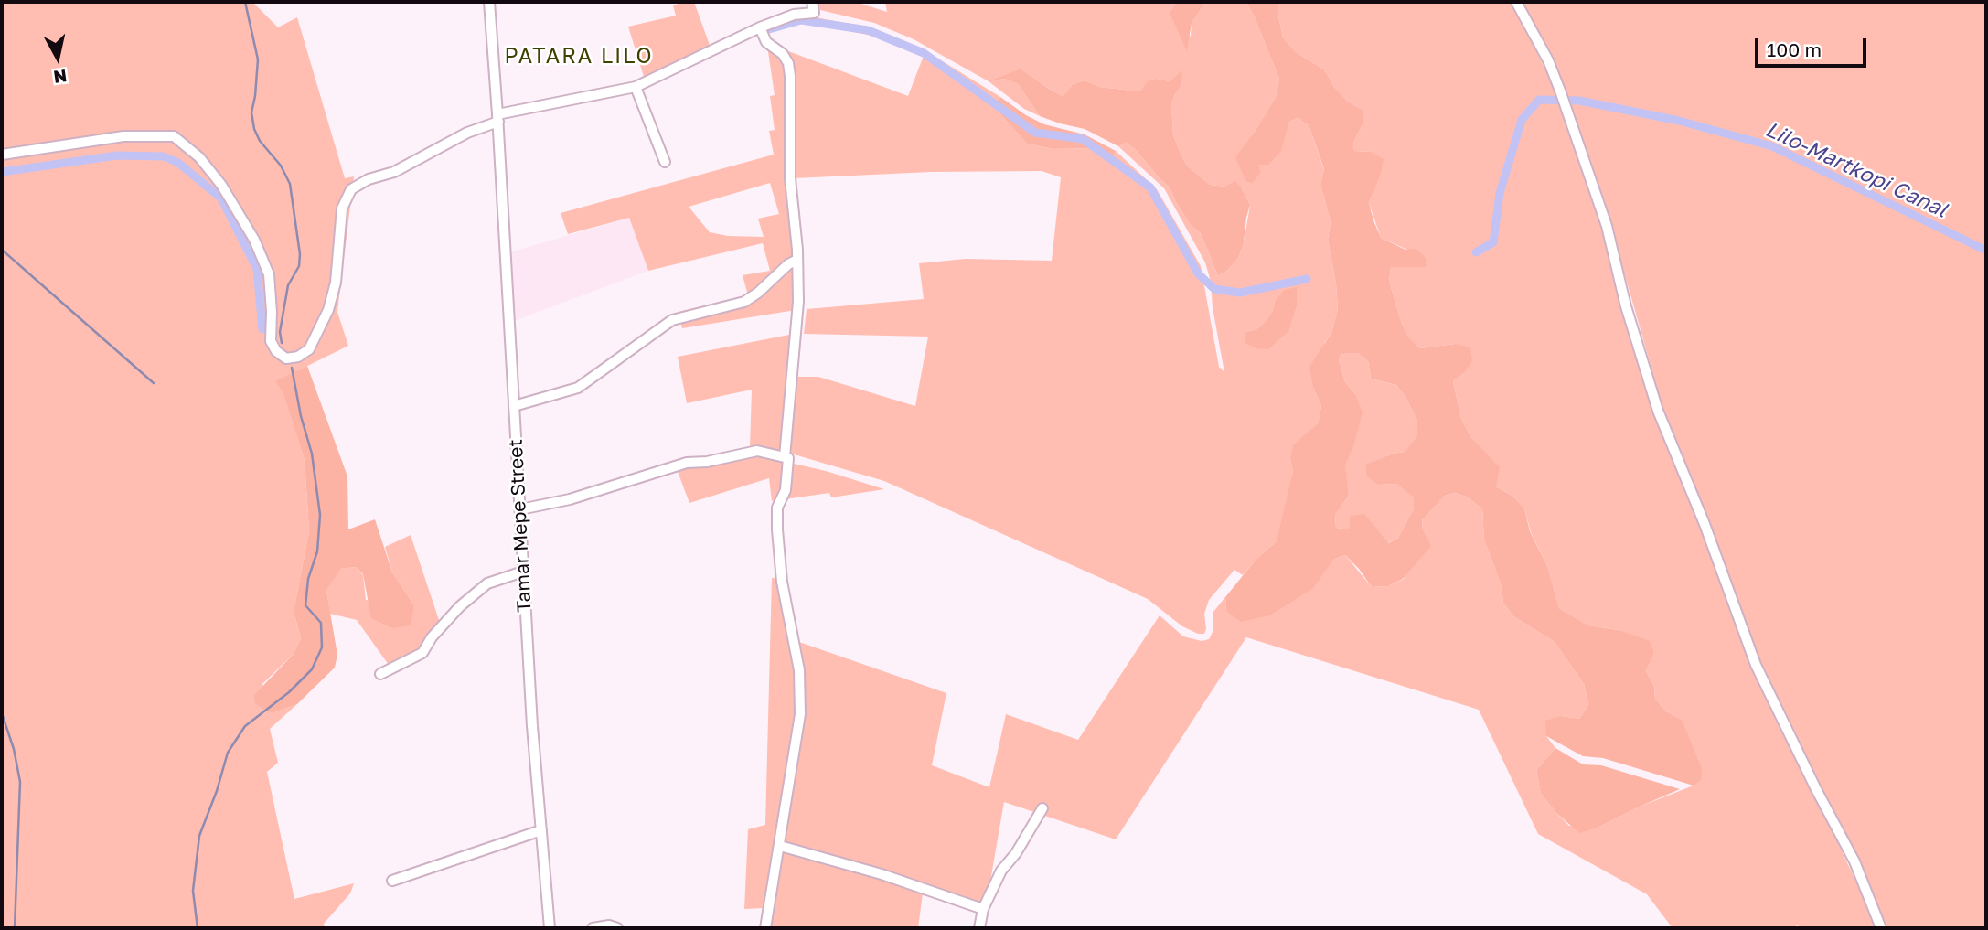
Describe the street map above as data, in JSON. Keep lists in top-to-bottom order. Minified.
{"streets":{"street":["Tamar Mepe Street"]},"districts":["PATARA LILO"],"water":["Lilo-Martkopi Canal"],"scale_bar":"100 m","north":"bottom"}
